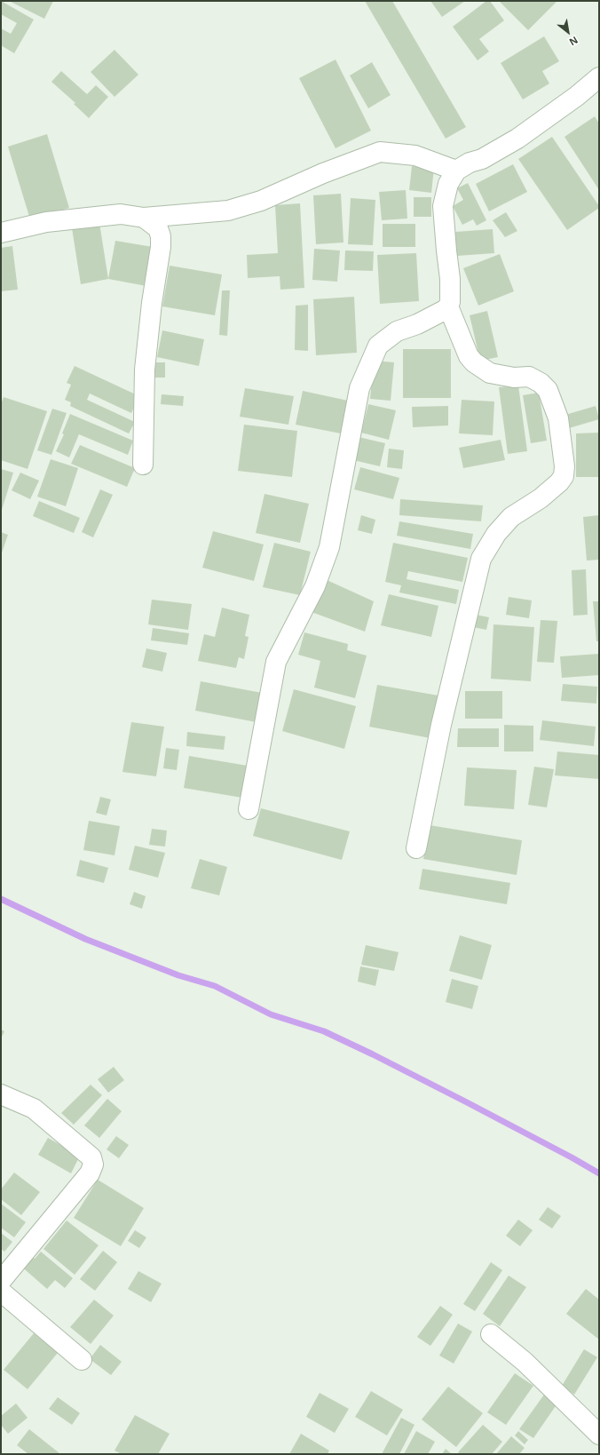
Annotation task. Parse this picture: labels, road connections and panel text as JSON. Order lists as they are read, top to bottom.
{
  "north": "bottom right"
}
